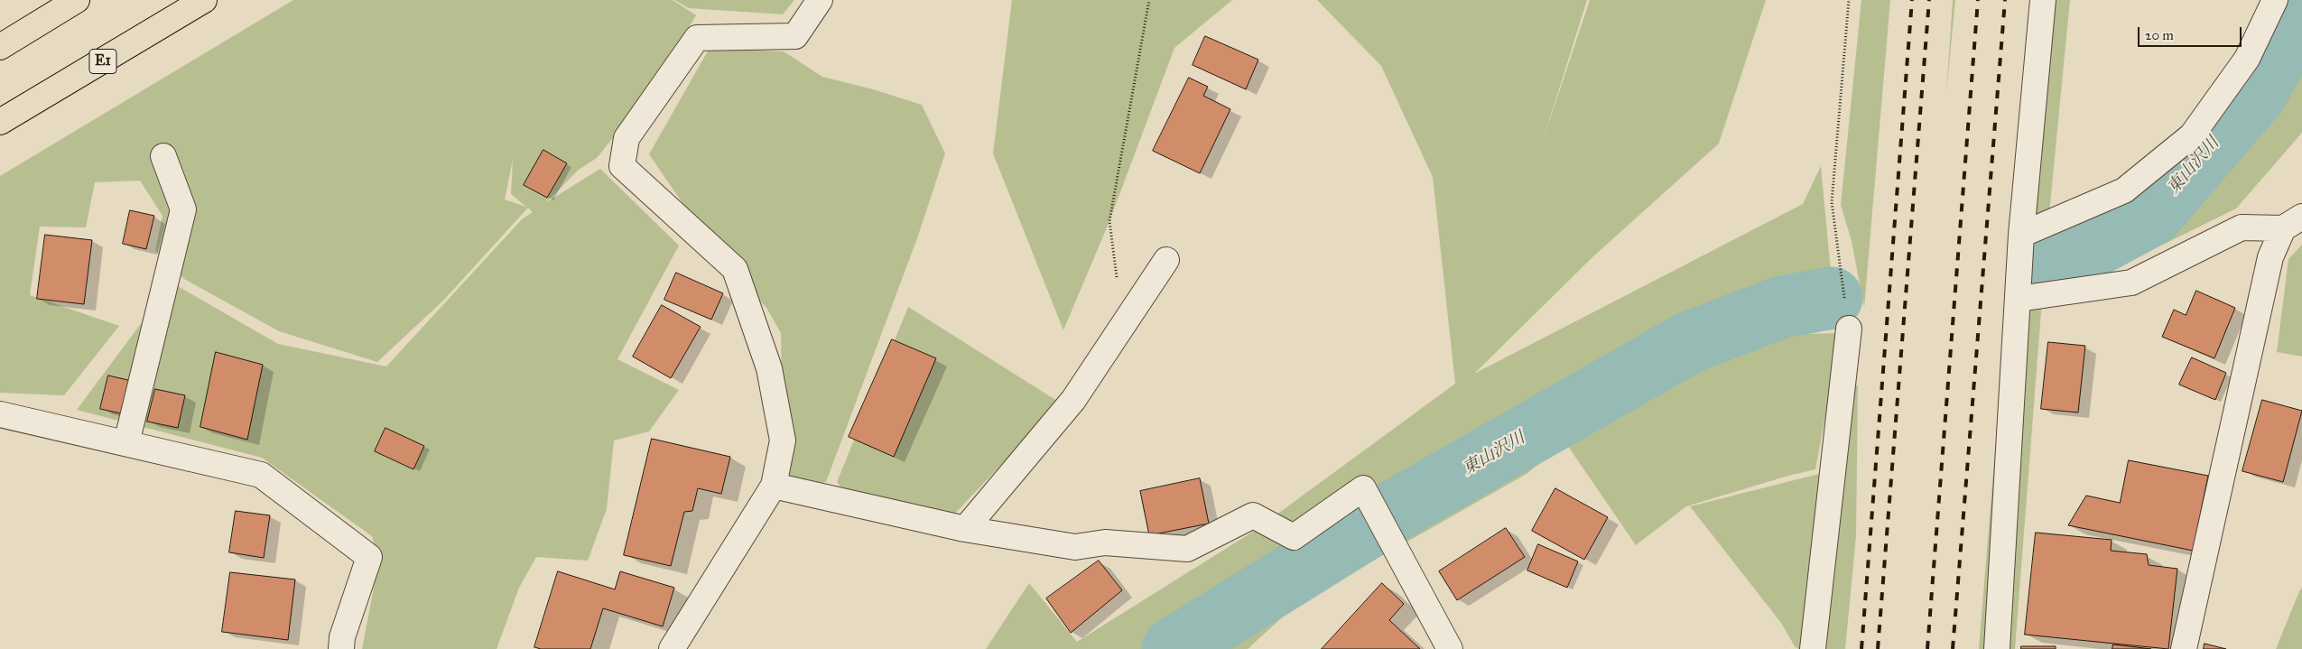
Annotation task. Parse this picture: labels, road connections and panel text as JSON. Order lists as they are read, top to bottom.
{
  "streets": {
    "highway": ["E1"]
  },
  "water": ["東山沢川"],
  "scale_bar": "20 m"
}
